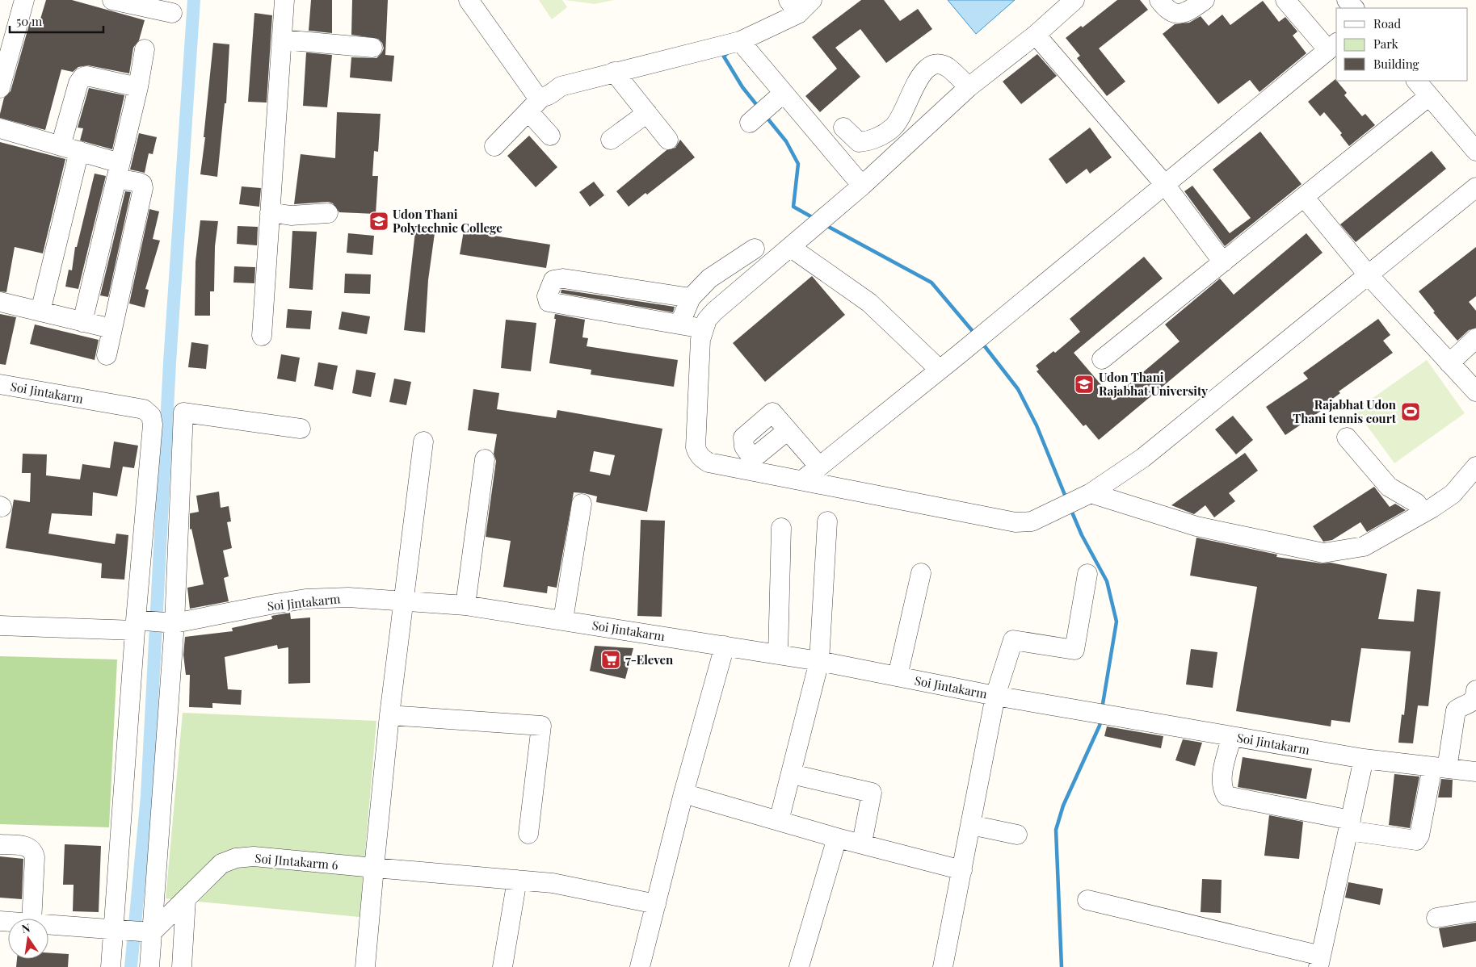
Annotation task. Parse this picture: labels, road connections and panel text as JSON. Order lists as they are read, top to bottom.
{
  "streets": {
    "street": ["Soi Jintakarm", "Soi JIntakarm 6"]
  },
  "places": {
    "school or university": ["Udon Thani Polytechnic College", "Udon Thani Rajabhat University"],
    "sports": ["Rajabhat Udon Thani tennis court"],
    "supermarket": ["7-Eleven"]
  },
  "legend": ["Road", "Park", "Building"],
  "scale_bar": "50 m",
  "north": "top"
}
